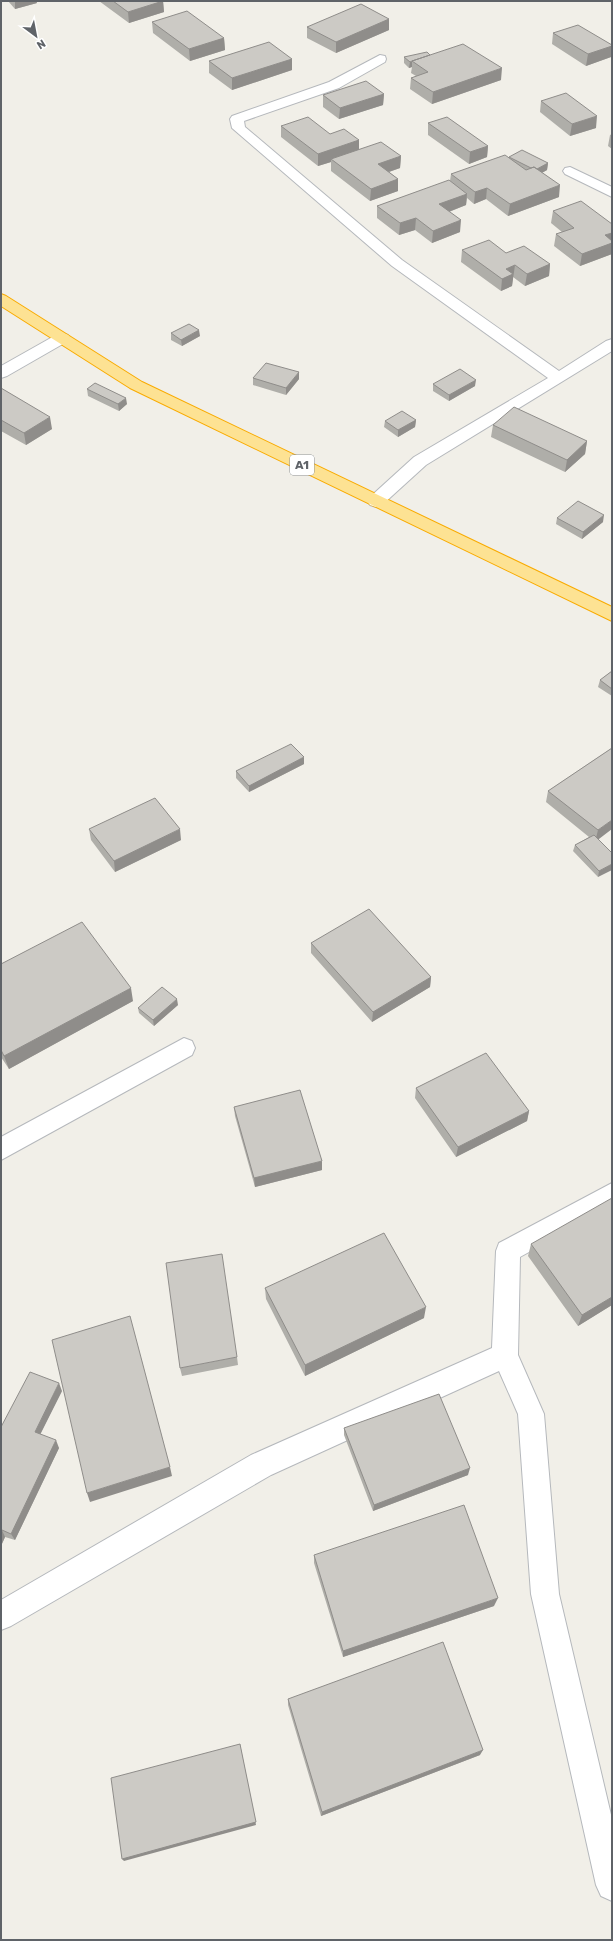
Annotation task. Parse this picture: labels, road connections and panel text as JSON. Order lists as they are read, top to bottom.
{
  "streets": {
    "highway": ["A1"]
  },
  "north": "bottom right"
}
